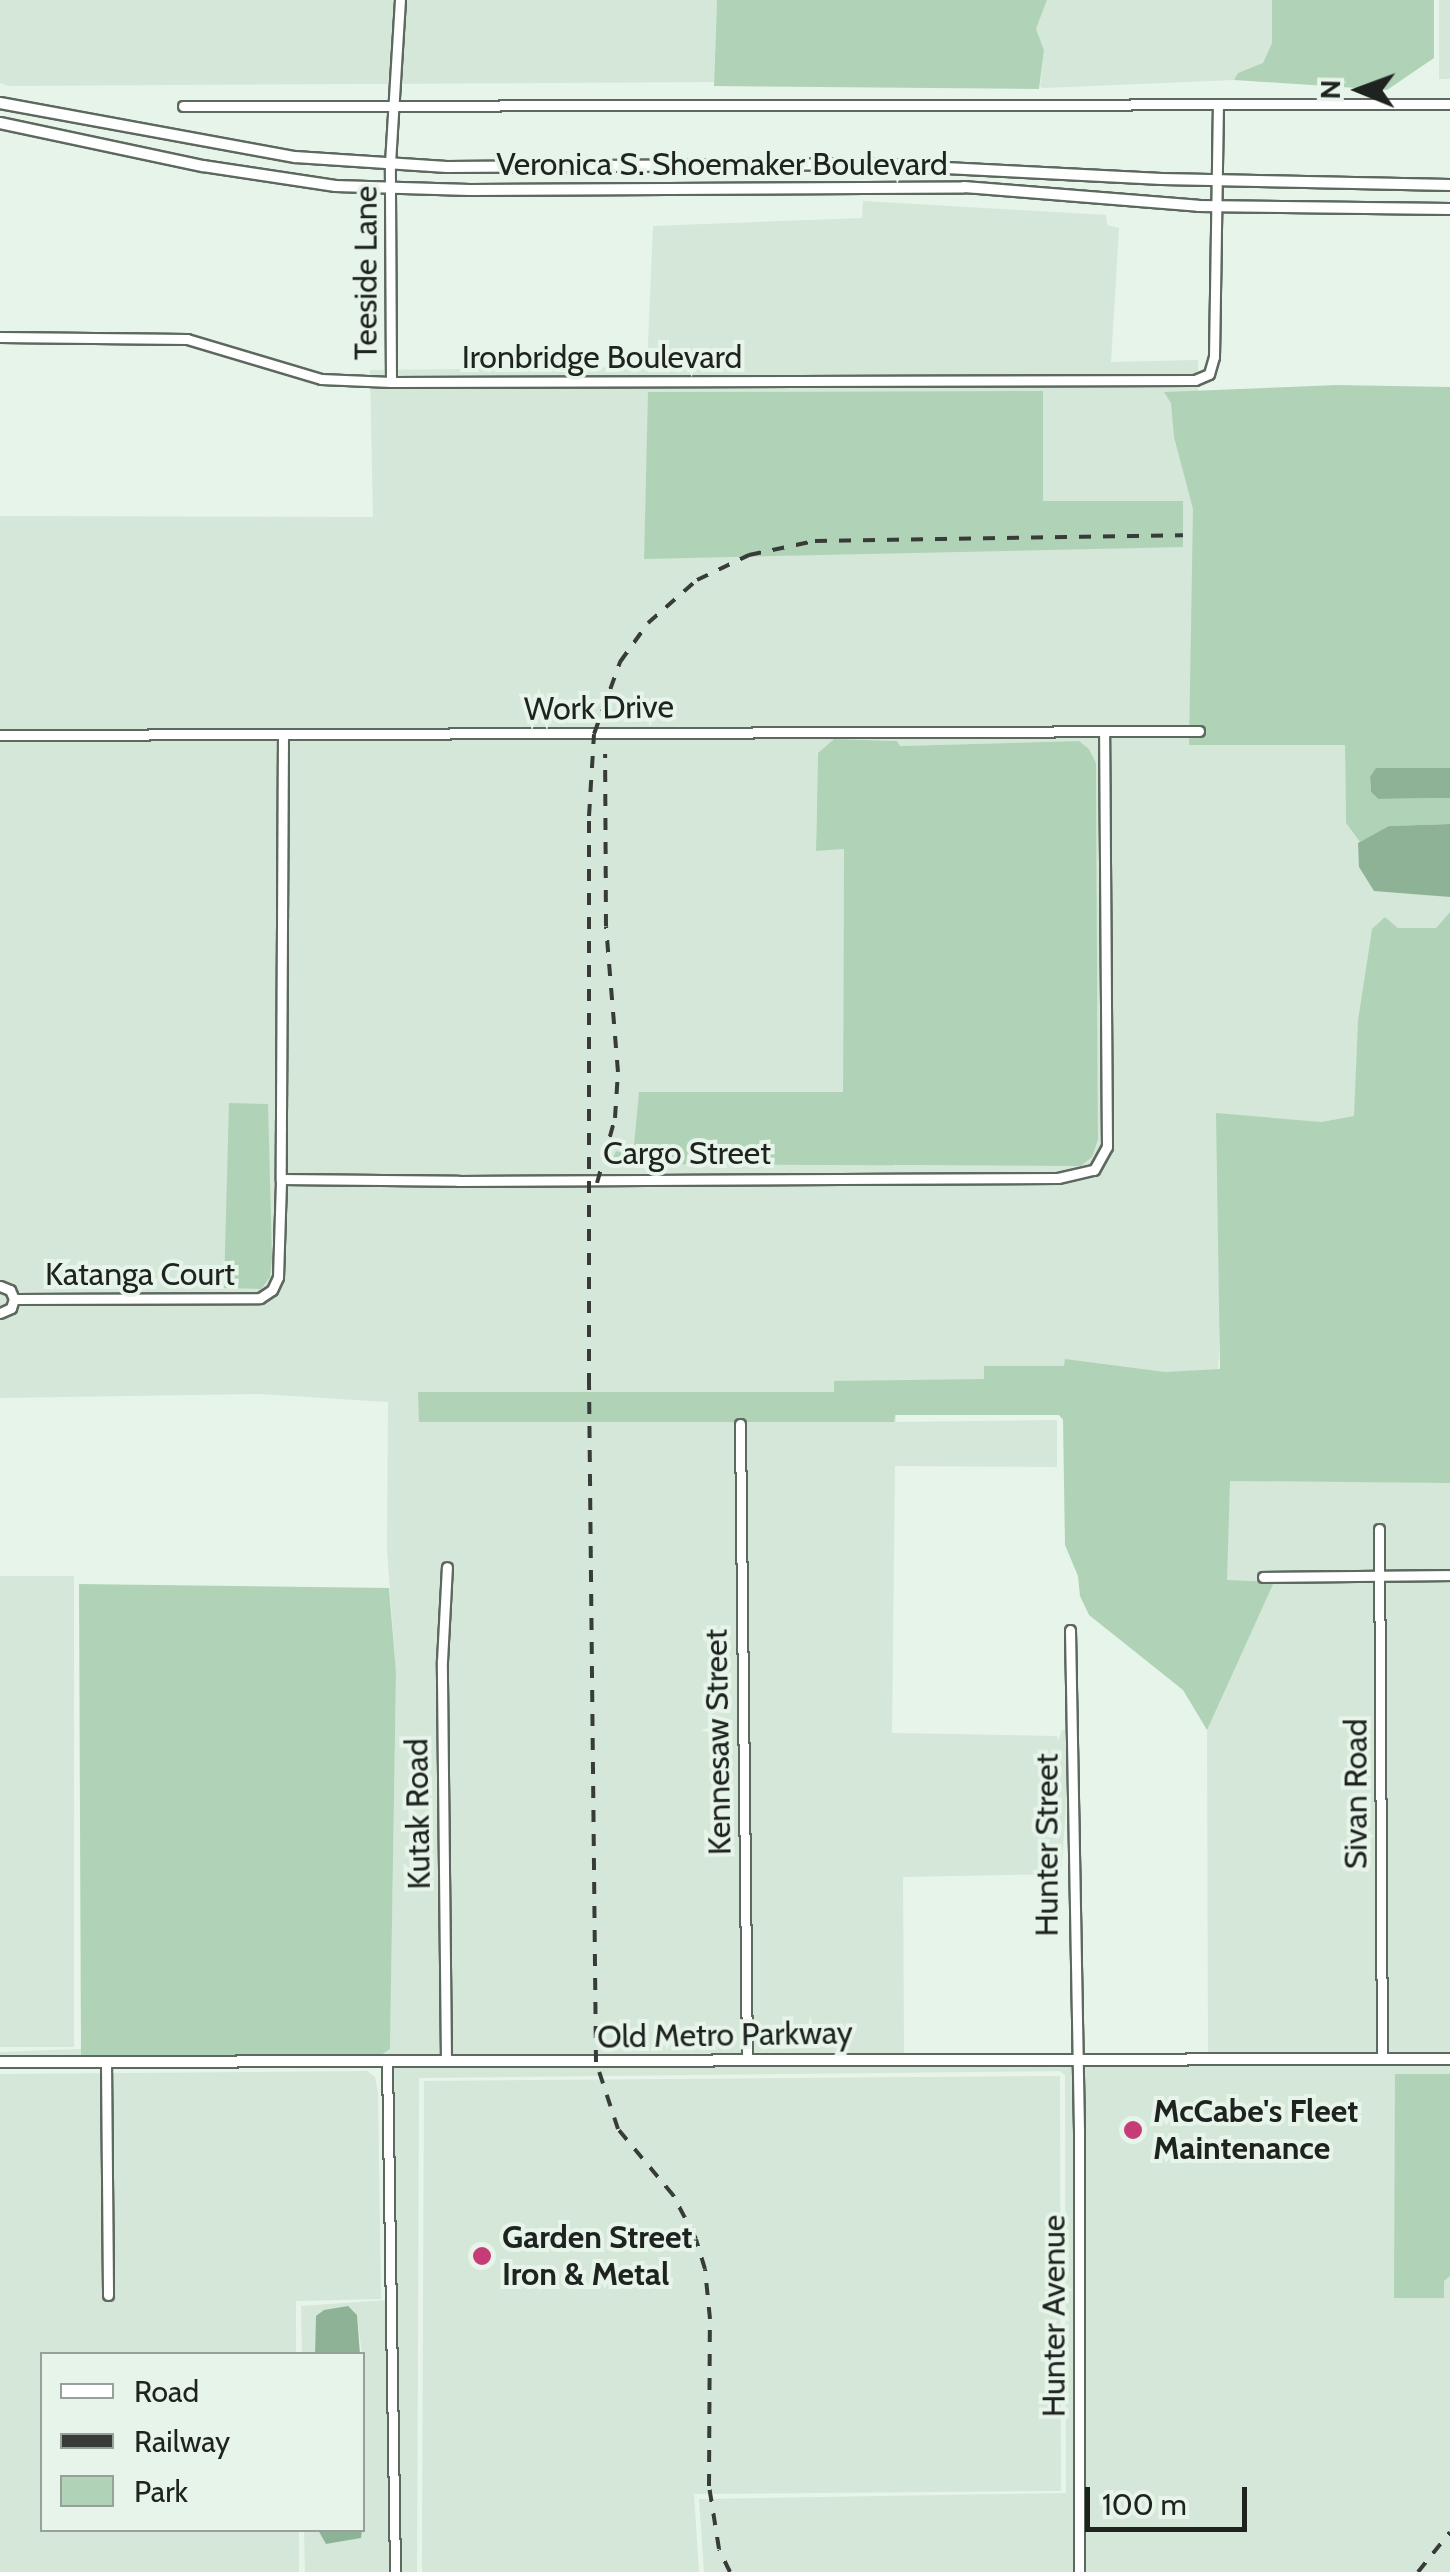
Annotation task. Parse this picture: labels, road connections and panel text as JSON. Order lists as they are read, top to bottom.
{
  "streets": {
    "street": [
      "Veronica S. Shoemaker Boulevard",
      "Teeside Lane",
      "Ironbridge Boulevard",
      "Work Drive",
      "Cargo Street",
      "Katanga Court",
      "Kennesaw Street",
      "Sivan Road",
      "Kutak Road",
      "Hunter Street",
      "Old Metro Parkway",
      "Hunter Avenue"
    ]
  },
  "crossings": [
    ["Veronica S. Shoemaker Boulevard", "Teeside Lane"],
    ["Veronica S. Shoemaker Boulevard", "Ironbridge Boulevard"],
    ["Teeside Lane", "Ironbridge Boulevard"],
    ["Work Drive", "Cargo Street"],
    ["Cargo Street", "Katanga Court"],
    ["Kennesaw Street", "Old Metro Parkway"],
    ["Sivan Road", "Old Metro Parkway"],
    ["Kutak Road", "Old Metro Parkway"],
    ["Hunter Street", "Old Metro Parkway"],
    ["Hunter Street", "Hunter Avenue"],
    ["Old Metro Parkway", "Hunter Avenue"]
  ],
  "places": ["McCabe's Fleet Maintenance", "Garden Street Iron & Metal"],
  "legend": ["Road", "Railway", "Park"],
  "scale_bar": "100 m",
  "north": "left"
}
